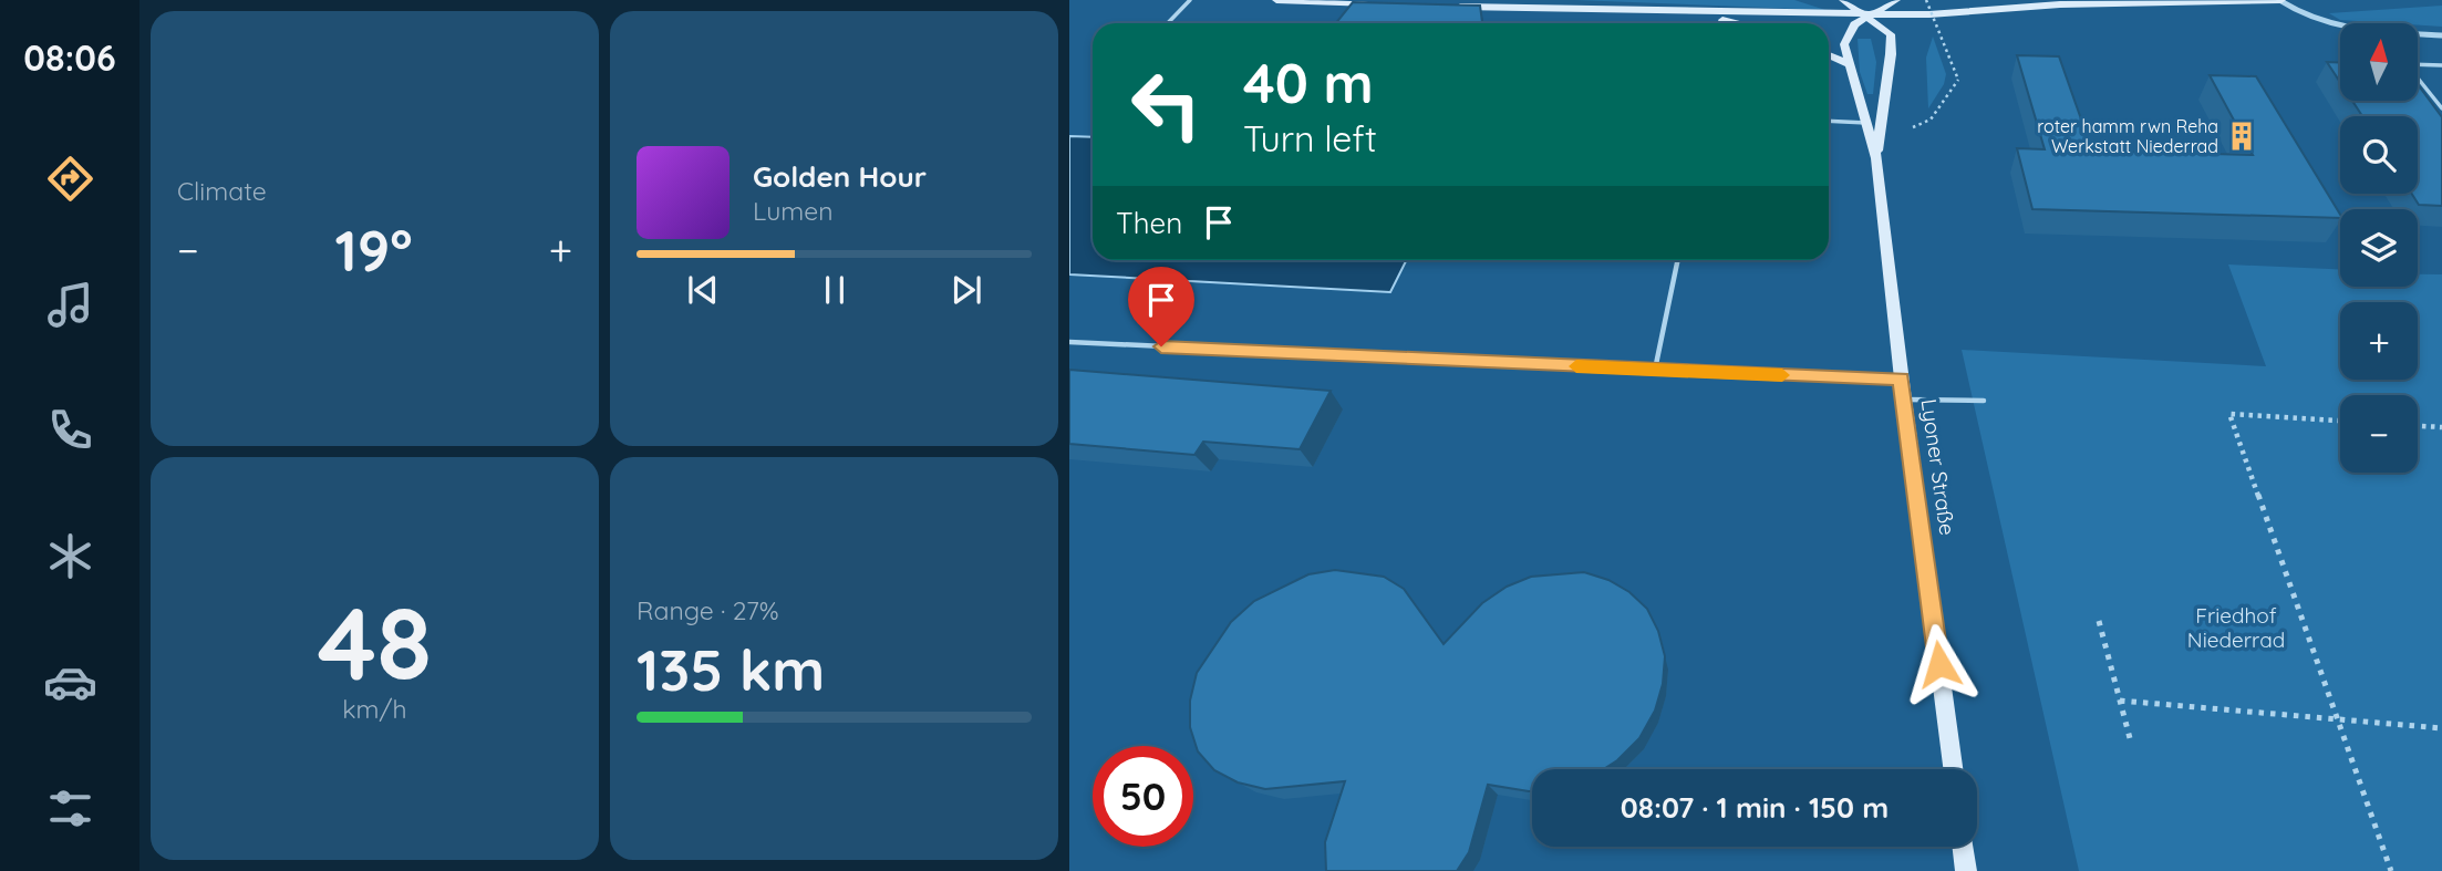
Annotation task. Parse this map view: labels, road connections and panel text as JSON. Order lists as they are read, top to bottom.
{
  "streets": {
    "main road": ["Lyoner Straße"]
  },
  "parks": ["Friedhof Niederrad"],
  "places": {
    "building": ["roter hamm rwn Reha Werkstatt Niederrad"]
  },
  "north": "top",
  "page": {
    "tabs": "08:06",
    "tile": [
      "Climate",
      ["48", "km/h"],
      ["Range · 27%", "135 km"]
    ],
    "map_buttons": ["+", "−"],
    "turn": ["40 m", "Turn left"],
    "song": ["Golden Hour", "Lumen"],
    "then": "Then",
    "heat": ["−", "19°", "+"],
    "limit": "50",
    "trip": "08:07 · 1 min · 150 m"
  }
}
